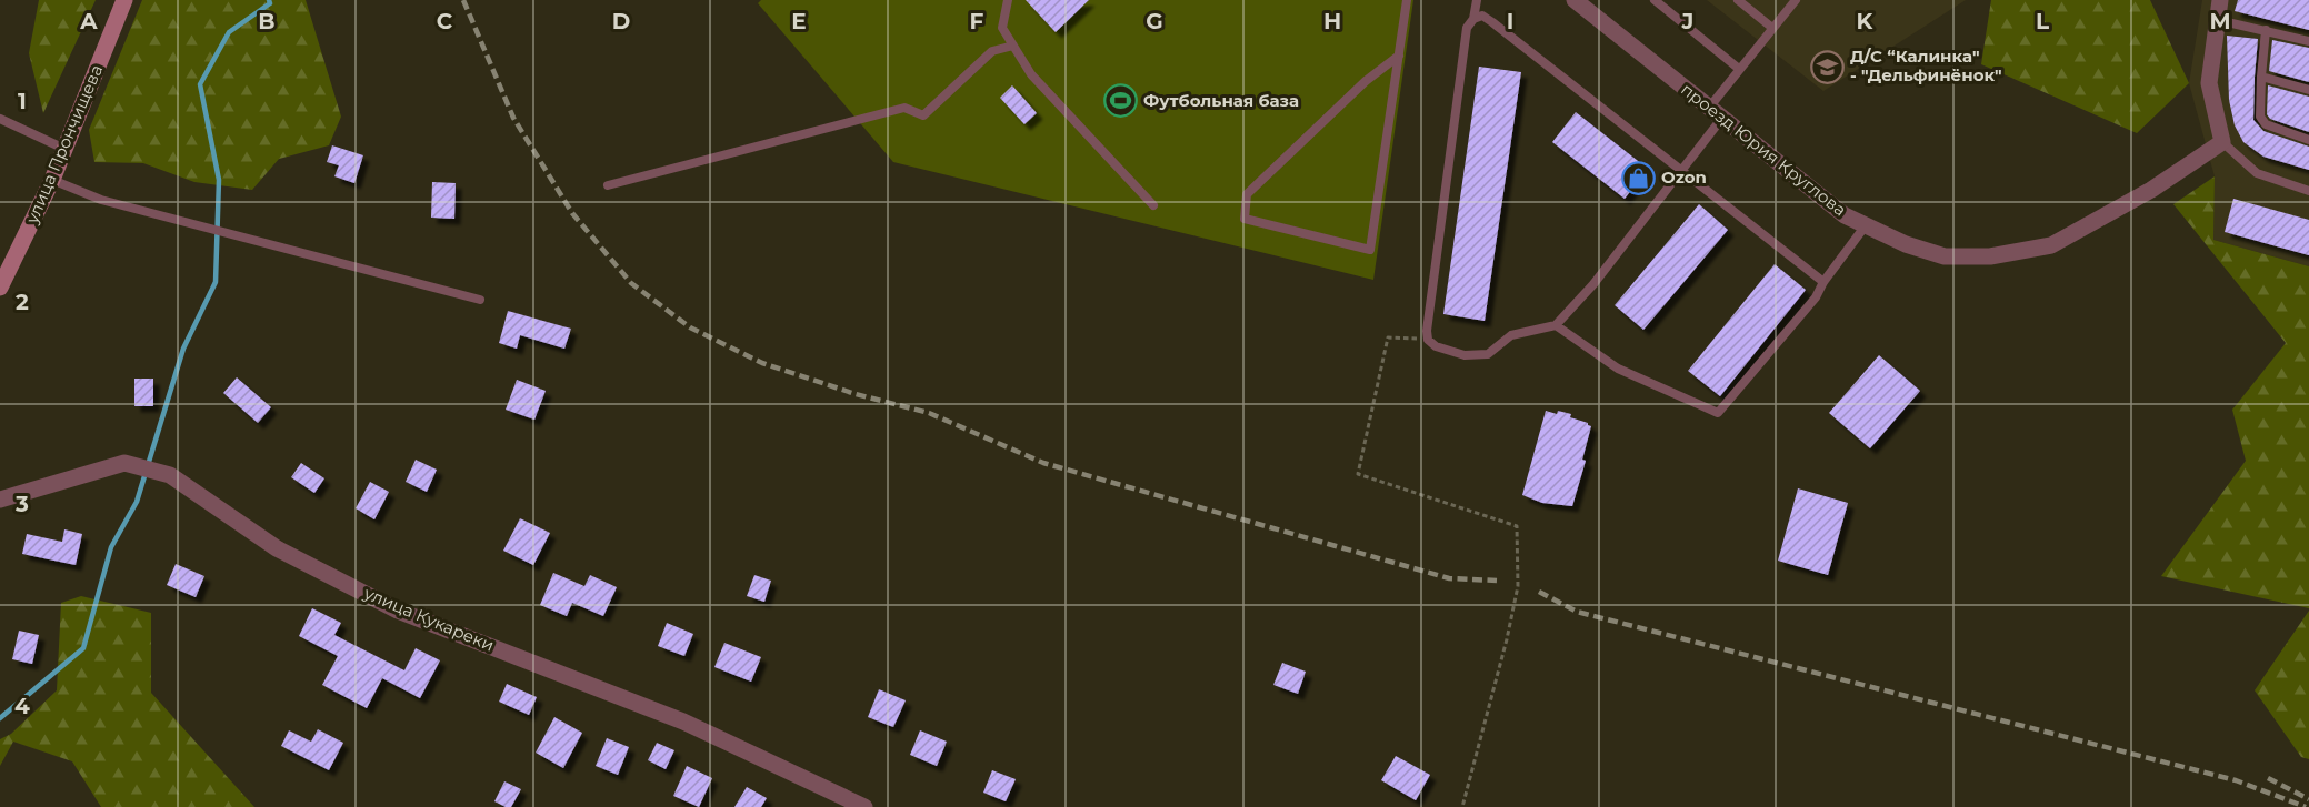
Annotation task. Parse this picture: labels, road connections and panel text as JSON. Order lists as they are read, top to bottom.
{
  "streets": {
    "street": ["улица Прончищева", "проезд Юрия Круглова", "улица Кукареки"]
  },
  "places": {
    "school or university": ["Д/С “Калинка\" - \"Дельфинёнок\""],
    "sports": ["Футбольная база"],
    "shop": ["Ozon"]
  },
  "grid": {
    "columns": [
      "A",
      "B",
      "C",
      "D",
      "E",
      "F",
      "G",
      "H",
      "I",
      "J",
      "K",
      "L",
      "M"
    ],
    "rows": [
      "1",
      "2",
      "3",
      "4"
    ]
  }
}
